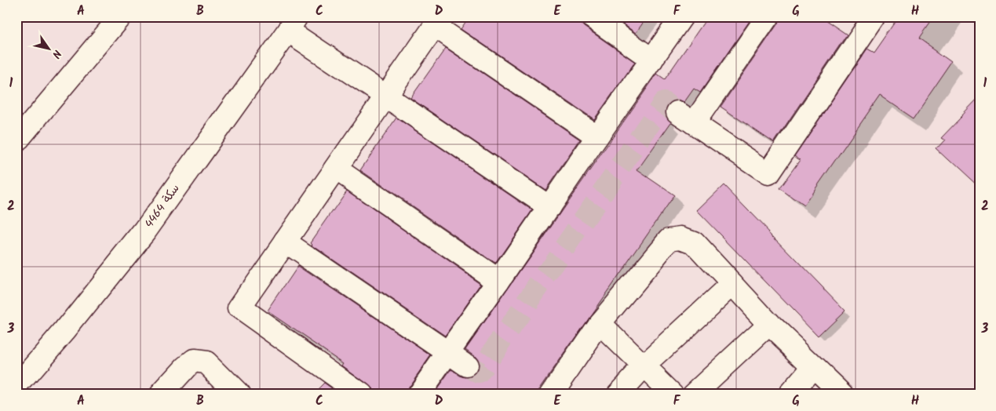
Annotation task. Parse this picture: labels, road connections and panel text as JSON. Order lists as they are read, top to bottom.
{
  "streets": {
    "main road": ["سكة 4464"]
  },
  "north": "bottom right",
  "grid": {
    "columns": [
      "A",
      "B",
      "C",
      "D",
      "E",
      "F",
      "G",
      "H"
    ],
    "rows": ["1", "2", "3"]
  }
}
